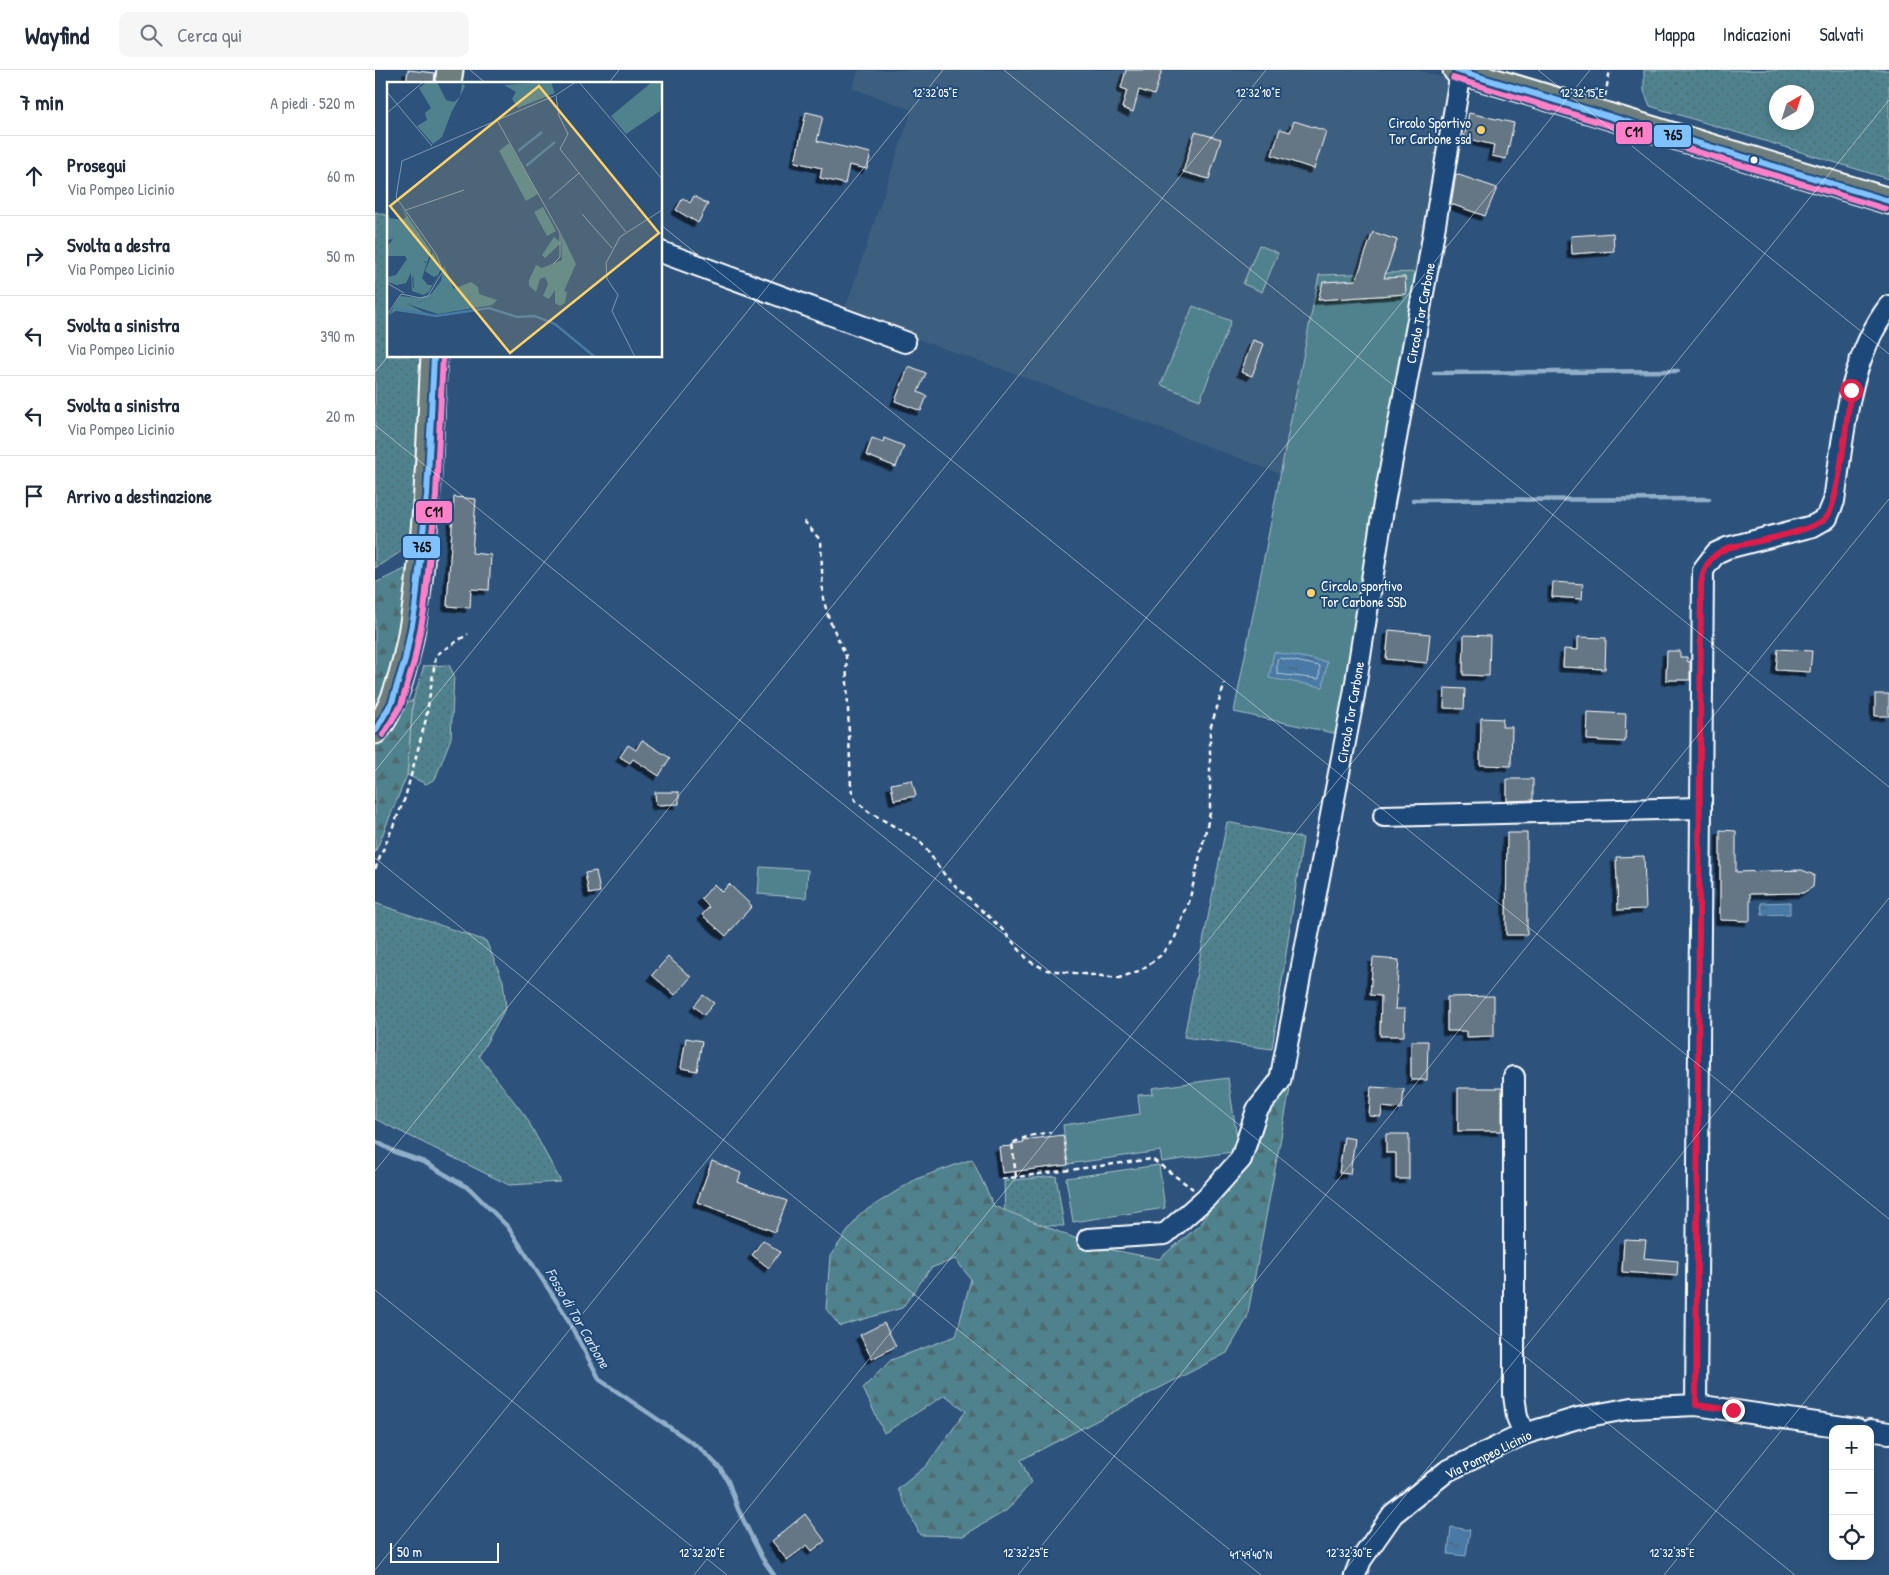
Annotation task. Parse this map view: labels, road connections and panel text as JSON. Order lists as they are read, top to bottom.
{
  "streets": {
    "street": ["Circolo Tor Carbone", "Via Pompeo Licinio"]
  },
  "water": ["Fosso di Tor Carbone"],
  "places": ["Circolo Sportivo Tor Carbone ssd", "Circolo sportivo Tor Carbone SSD"],
  "lines": ["transit line 765", "transit line C11"],
  "scale_bar": "50 m",
  "north": "top right",
  "page": {
    "header": "Wayfind",
    "search": "Cerca qui",
    "nav": ["Mappa", "Indicazioni", "Salvati"],
    "heading": ["7 min", "A piedi · 520 m"],
    "list": [
      ["Prosegui", "Via Pompeo Licinio", "60 m"],
      ["Svolta a destra", "Via Pompeo Licinio", "50 m"],
      ["Svolta a sinistra", "Via Pompeo Licinio", "390 m"],
      ["Svolta a sinistra", "Via Pompeo Licinio", "20 m"],
      "Arrivo a destinazione"
    ],
    "map_buttons": ["+", "−"],
    "scale": "50 m"
  },
  "coordinates": [
    "12°32'05\"E",
    "12°32'15\"E",
    "12°32'10\"E",
    "12°32'20\"E",
    "12°32'25\"E",
    "12°32'30\"E",
    "12°32'35\"E",
    "41°49'40\"N"
  ]
}
